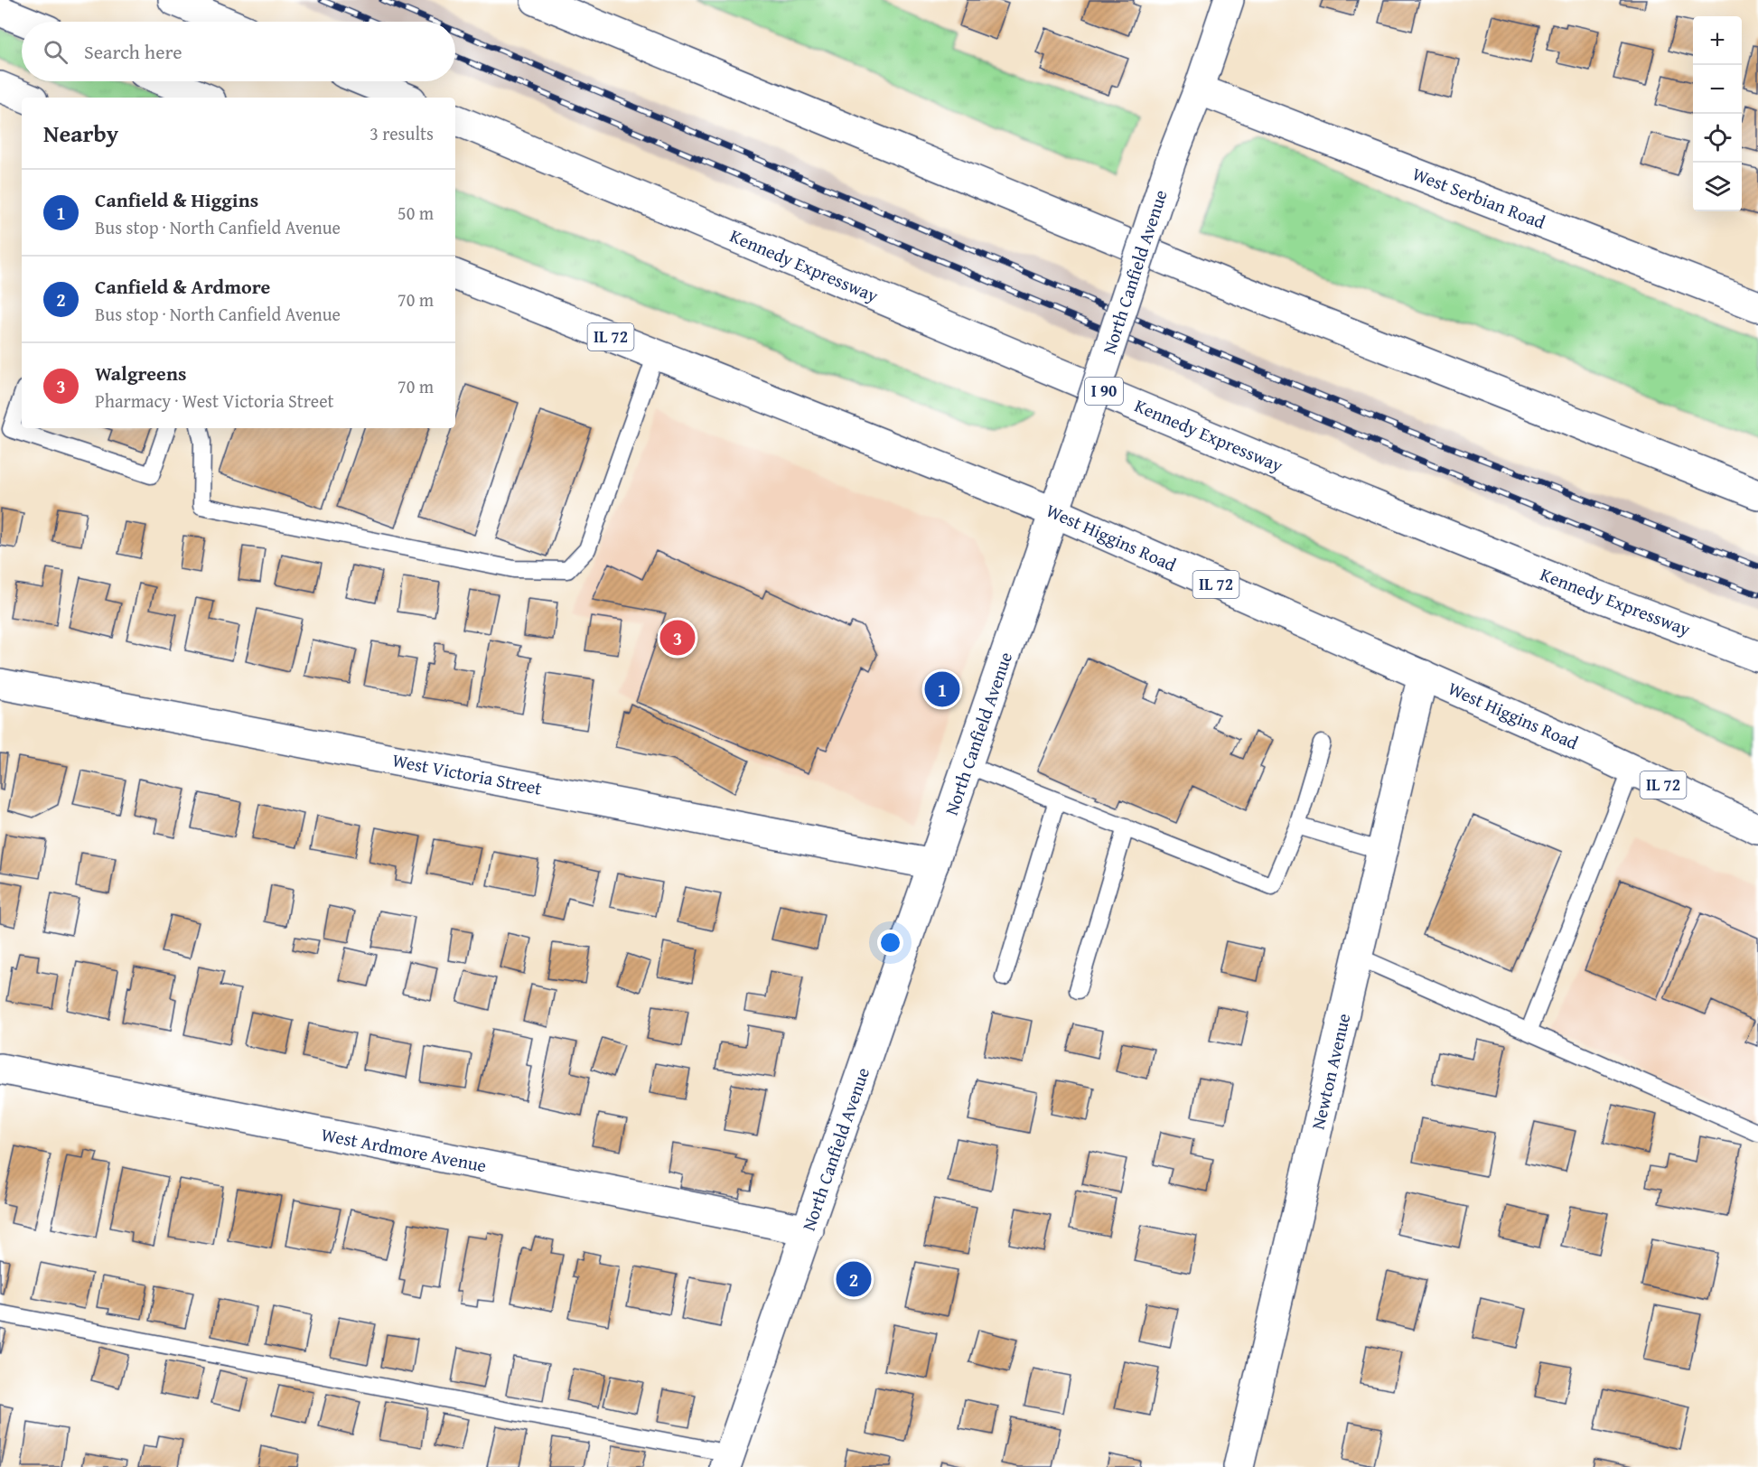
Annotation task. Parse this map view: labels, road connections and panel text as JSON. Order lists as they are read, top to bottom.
{
  "streets": {
    "main road": [
      "West Serbian Road",
      "Kennedy Expressway",
      "North Canfield Avenue",
      "IL 72",
      "I 90",
      "West Higgins Road",
      "West Victoria Street",
      "Newton Avenue",
      "West Ardmore Avenue"
    ]
  },
  "crossings": [
    ["West Serbian Road", "North Canfield Avenue"],
    ["North Canfield Avenue", "West Higgins Road"],
    ["North Canfield Avenue", "West Victoria Street"],
    ["North Canfield Avenue", "West Ardmore Avenue"],
    ["West Higgins Road", "Newton Avenue"]
  ],
  "page": {
    "map_buttons": ["+", "−"],
    "search": "Search here",
    "heading": ["Nearby", "3 results"],
    "list": [
      {
        "mark": "1",
        "name": "Canfield & Higgins",
        "note": "Bus stop · North Canfield Avenue",
        "value": "50 m"
      },
      {
        "mark": "2",
        "name": "Canfield & Ardmore",
        "note": "Bus stop · North Canfield Avenue",
        "value": "70 m"
      },
      {
        "mark": "3",
        "name": "Walgreens",
        "note": "Pharmacy · West Victoria Street",
        "value": "70 m"
      }
    ],
    "pins": ["3", "1", "2"]
  }
}
